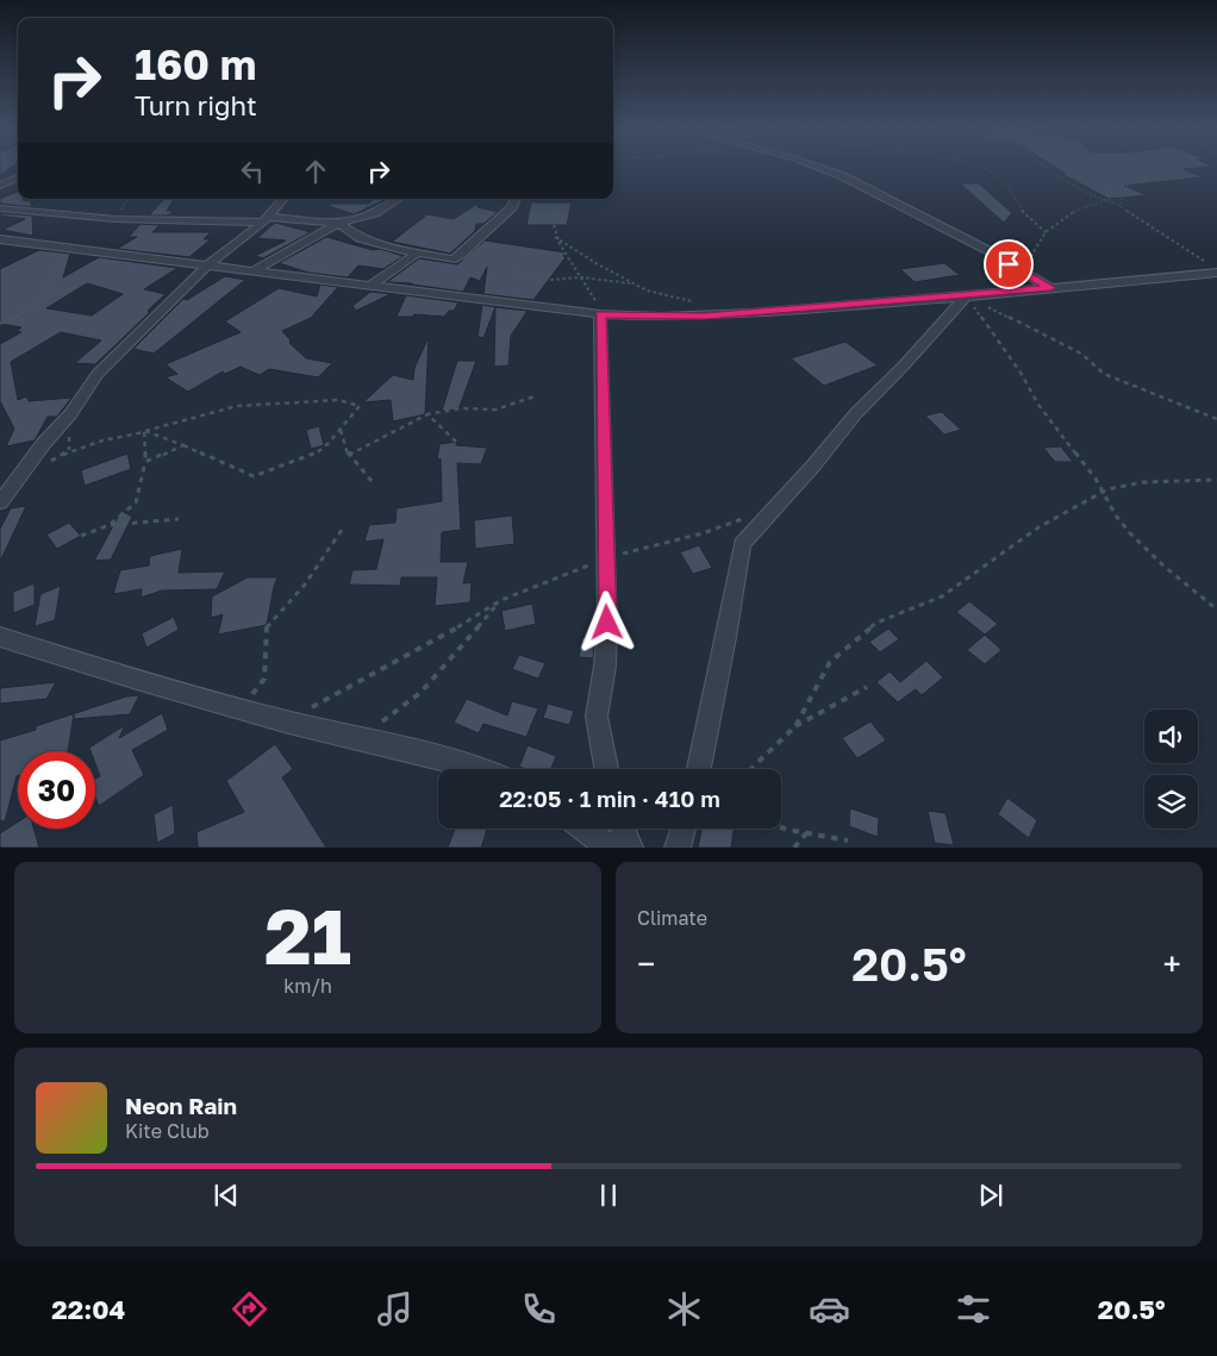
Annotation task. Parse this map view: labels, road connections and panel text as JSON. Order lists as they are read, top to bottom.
{
  "page": {
    "turn": ["160 m", "Turn right"],
    "limit": "30",
    "trip": "22:05 · 1 min · 410 m",
    "tile": [
      ["21", "km/h"],
      "Climate"
    ],
    "heat": ["−", "20.5°", "+"],
    "song": ["Neon Rain", "Kite Club"],
    "tabs": ["22:04", "20.5°"]
  }
}
